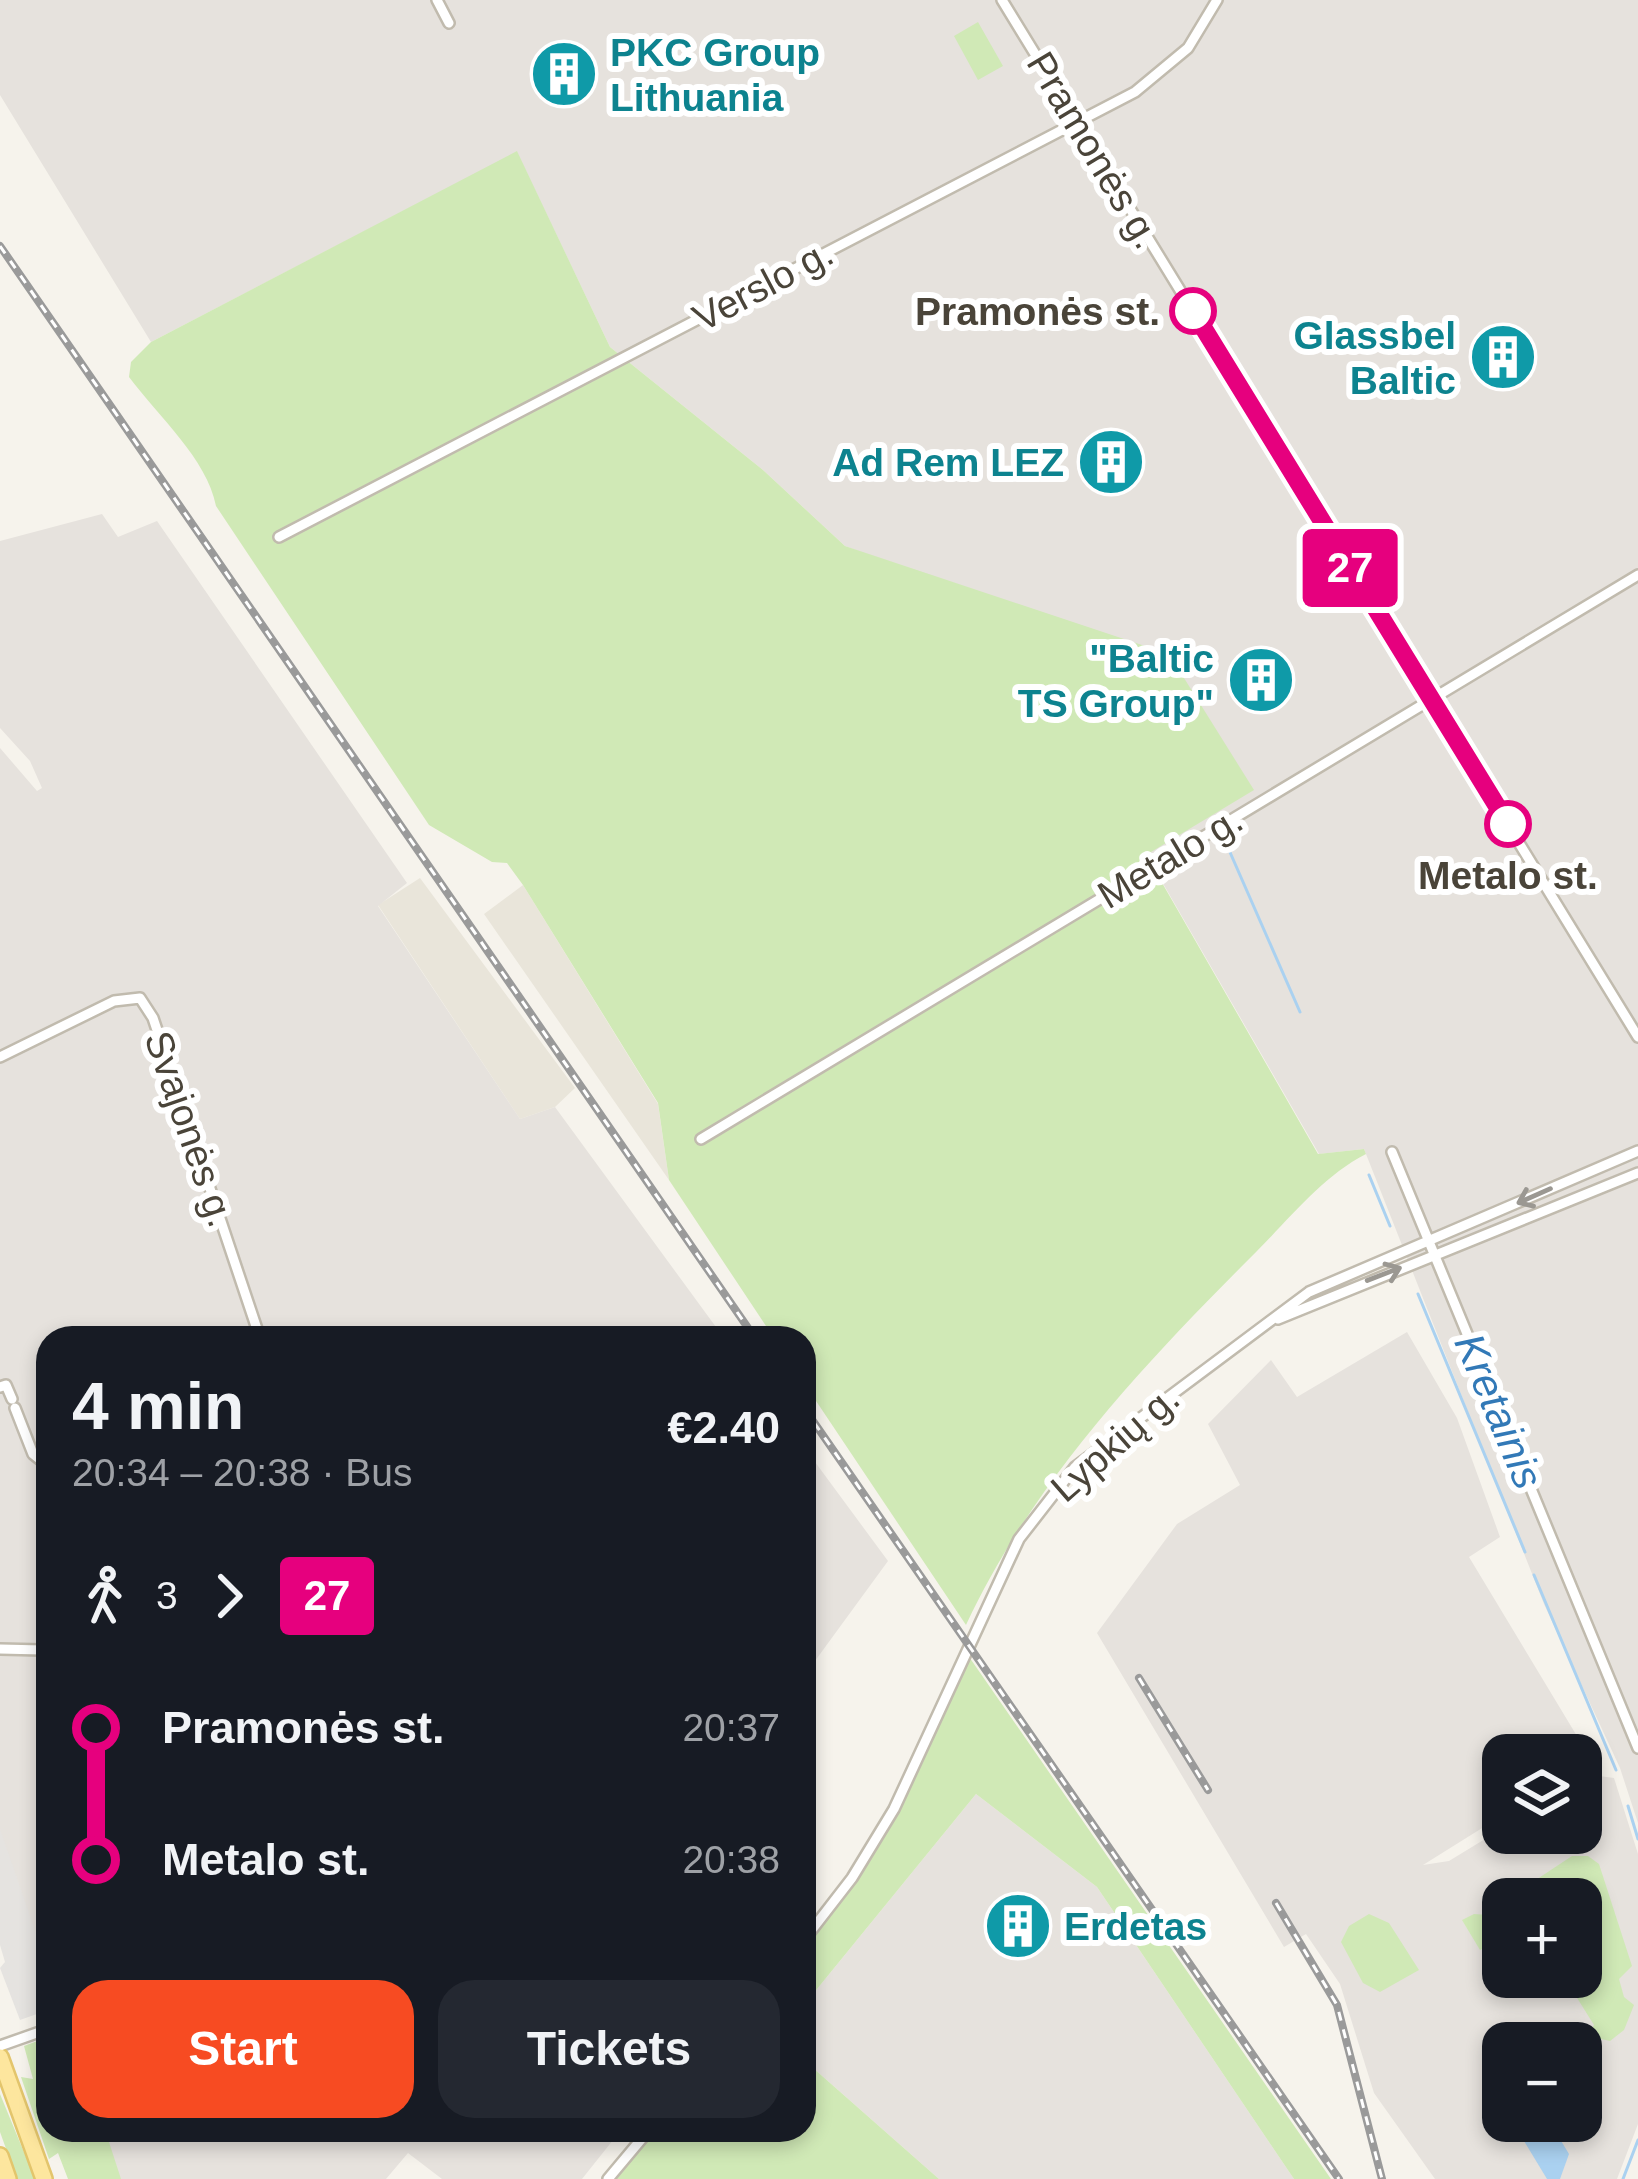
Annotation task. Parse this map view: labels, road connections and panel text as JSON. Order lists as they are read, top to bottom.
{
  "streets": {
    "street": [
      "Pramonės g.",
      "Verslo g.",
      "Metalo g.",
      "Svajonės g.",
      "Lypkių g."
    ]
  },
  "crossings": [
    ["Pramonės g.", "Verslo g."],
    ["Pramonės g.", "Metalo g."]
  ],
  "water": ["Kretainis"],
  "places": {
    "building": [
      "PKC Group Lithuania",
      "Glassbel Baltic",
      "Ad Rem LEZ",
      "\"Baltic TS Group\"",
      "Erdetas"
    ],
    "other": ["Pramonės st.", "Metalo st."]
  },
  "lines": ["bus line 27"],
  "page": {
    "on_map": "27",
    "heading": ["4 min", "20:34 – 20:38 · Bus", "€2.40"],
    "legs": ["3", "27"],
    "list": [
      {
        "name": "Pramonės st.",
        "value": "20:37"
      },
      {
        "name": "Metalo st.",
        "value": "20:38"
      }
    ],
    "map_buttons": ["+", "−"],
    "buttons": ["Start", "Tickets"]
  }
}
